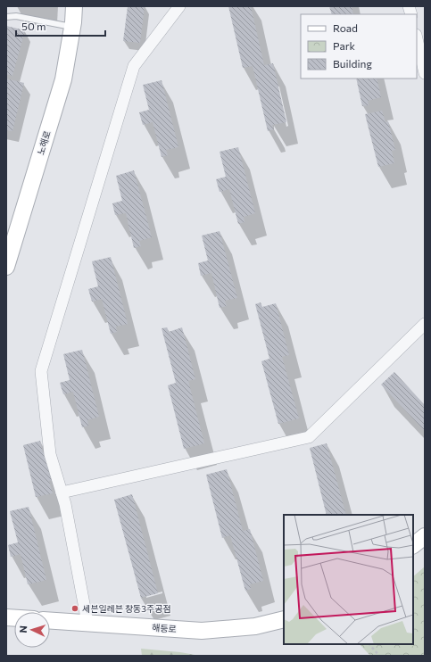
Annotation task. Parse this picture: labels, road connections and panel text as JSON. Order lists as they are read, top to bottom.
{
  "streets": {
    "main road": ["노해로", "해등로"]
  },
  "places": ["세븐일레븐 창동3주공점"],
  "legend": ["Road", "Park", "Building"],
  "scale_bar": "50 m",
  "north": "left"
}
